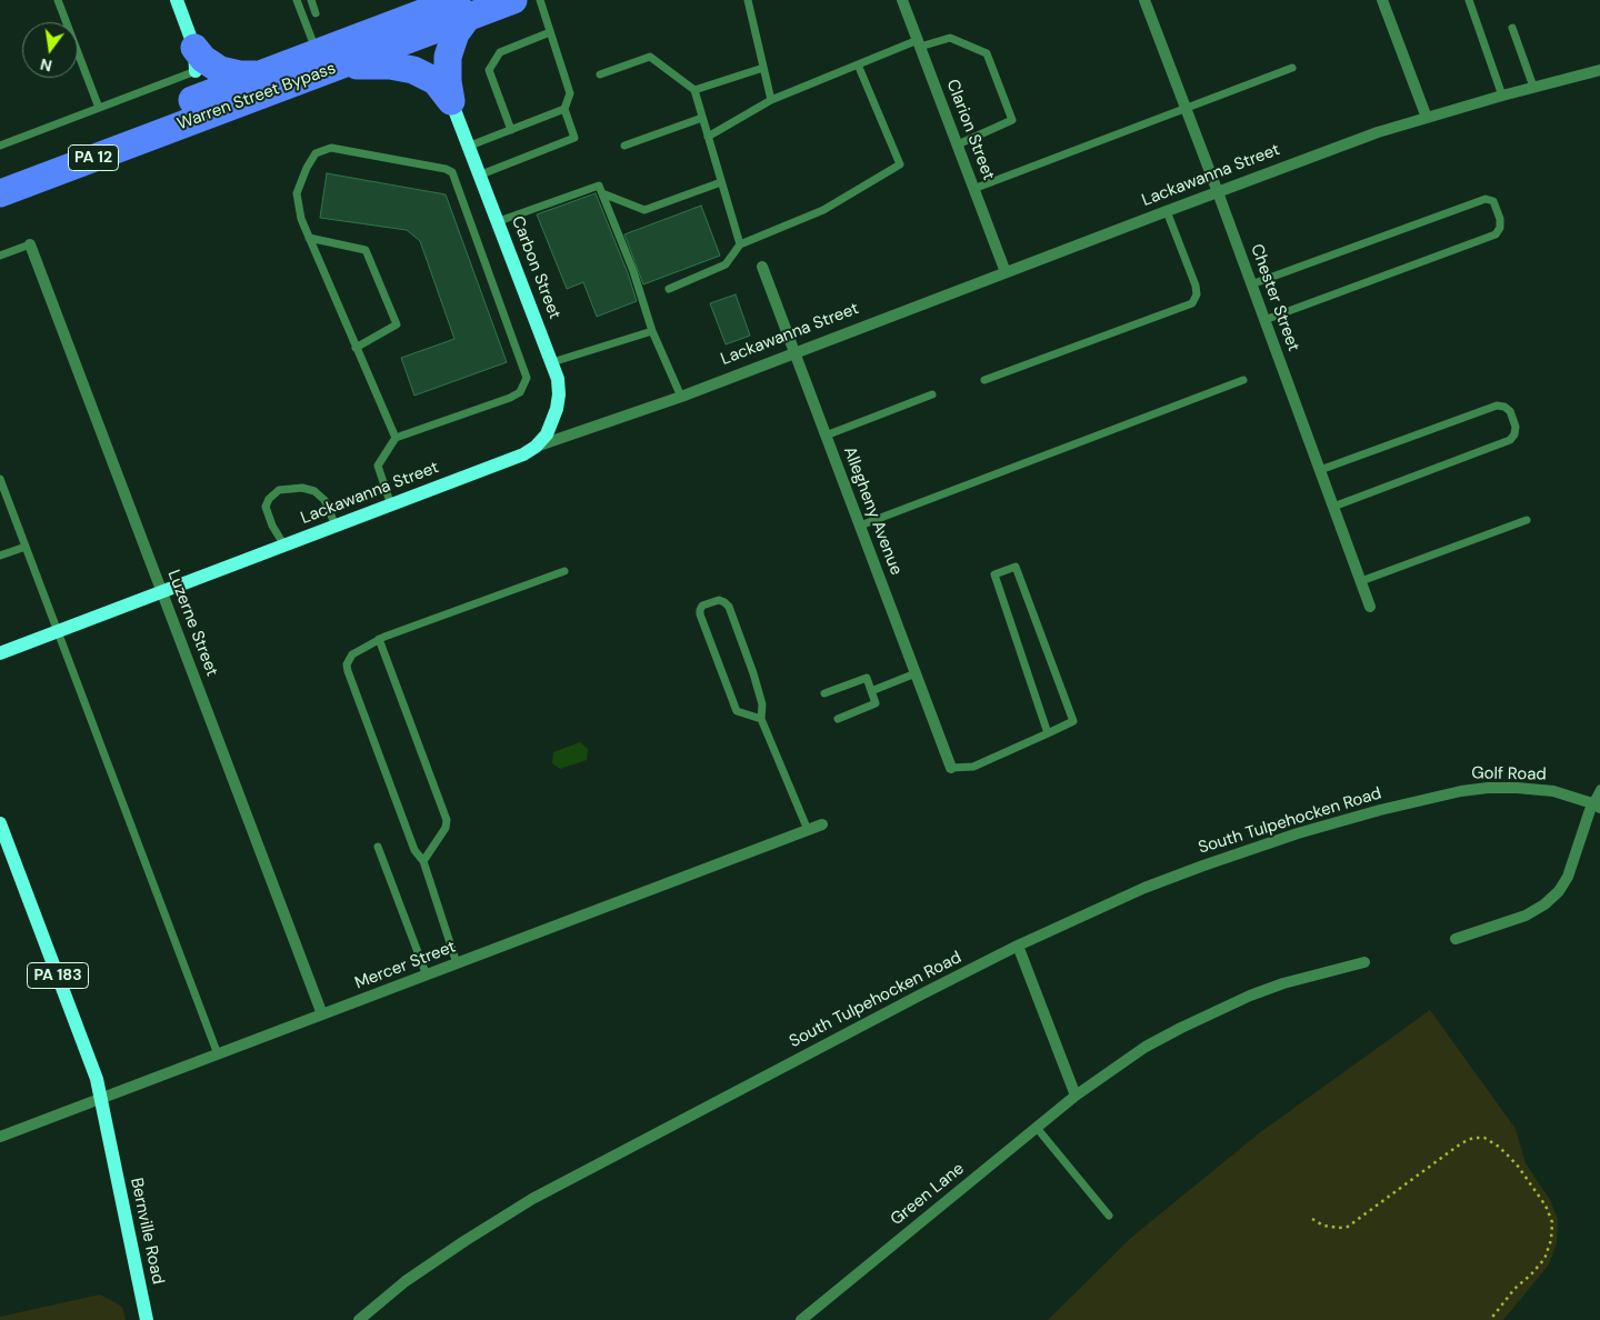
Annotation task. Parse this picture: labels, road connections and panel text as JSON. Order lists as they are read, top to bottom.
{
  "streets": {
    "highway": ["Warren Street Bypass", "PA 12"],
    "main road": [
      "Lackawanna Street",
      "Carbon Street",
      "PA 183",
      "Bernville Road"
    ],
    "street": [
      "Clarion Street",
      "Chester Street",
      "Allegheny Avenue",
      "Luzerne Street",
      "Golf Road",
      "South Tulpehocken Road",
      "Mercer Street",
      "Green Lane"
    ]
  },
  "crossings": [
    ["Clarion Street", "Lackawanna Street"],
    ["Lackawanna Street", "Carbon Street"],
    ["Lackawanna Street", "Chester Street"],
    ["Lackawanna Street", "Allegheny Avenue"],
    ["Lackawanna Street", "Luzerne Street"],
    ["Luzerne Street", "Mercer Street"],
    ["Golf Road", "South Tulpehocken Road"],
    ["Mercer Street", "PA 183"],
    ["Mercer Street", "Bernville Road"],
    ["PA 183", "Bernville Road"]
  ],
  "north": "bottom"
}
